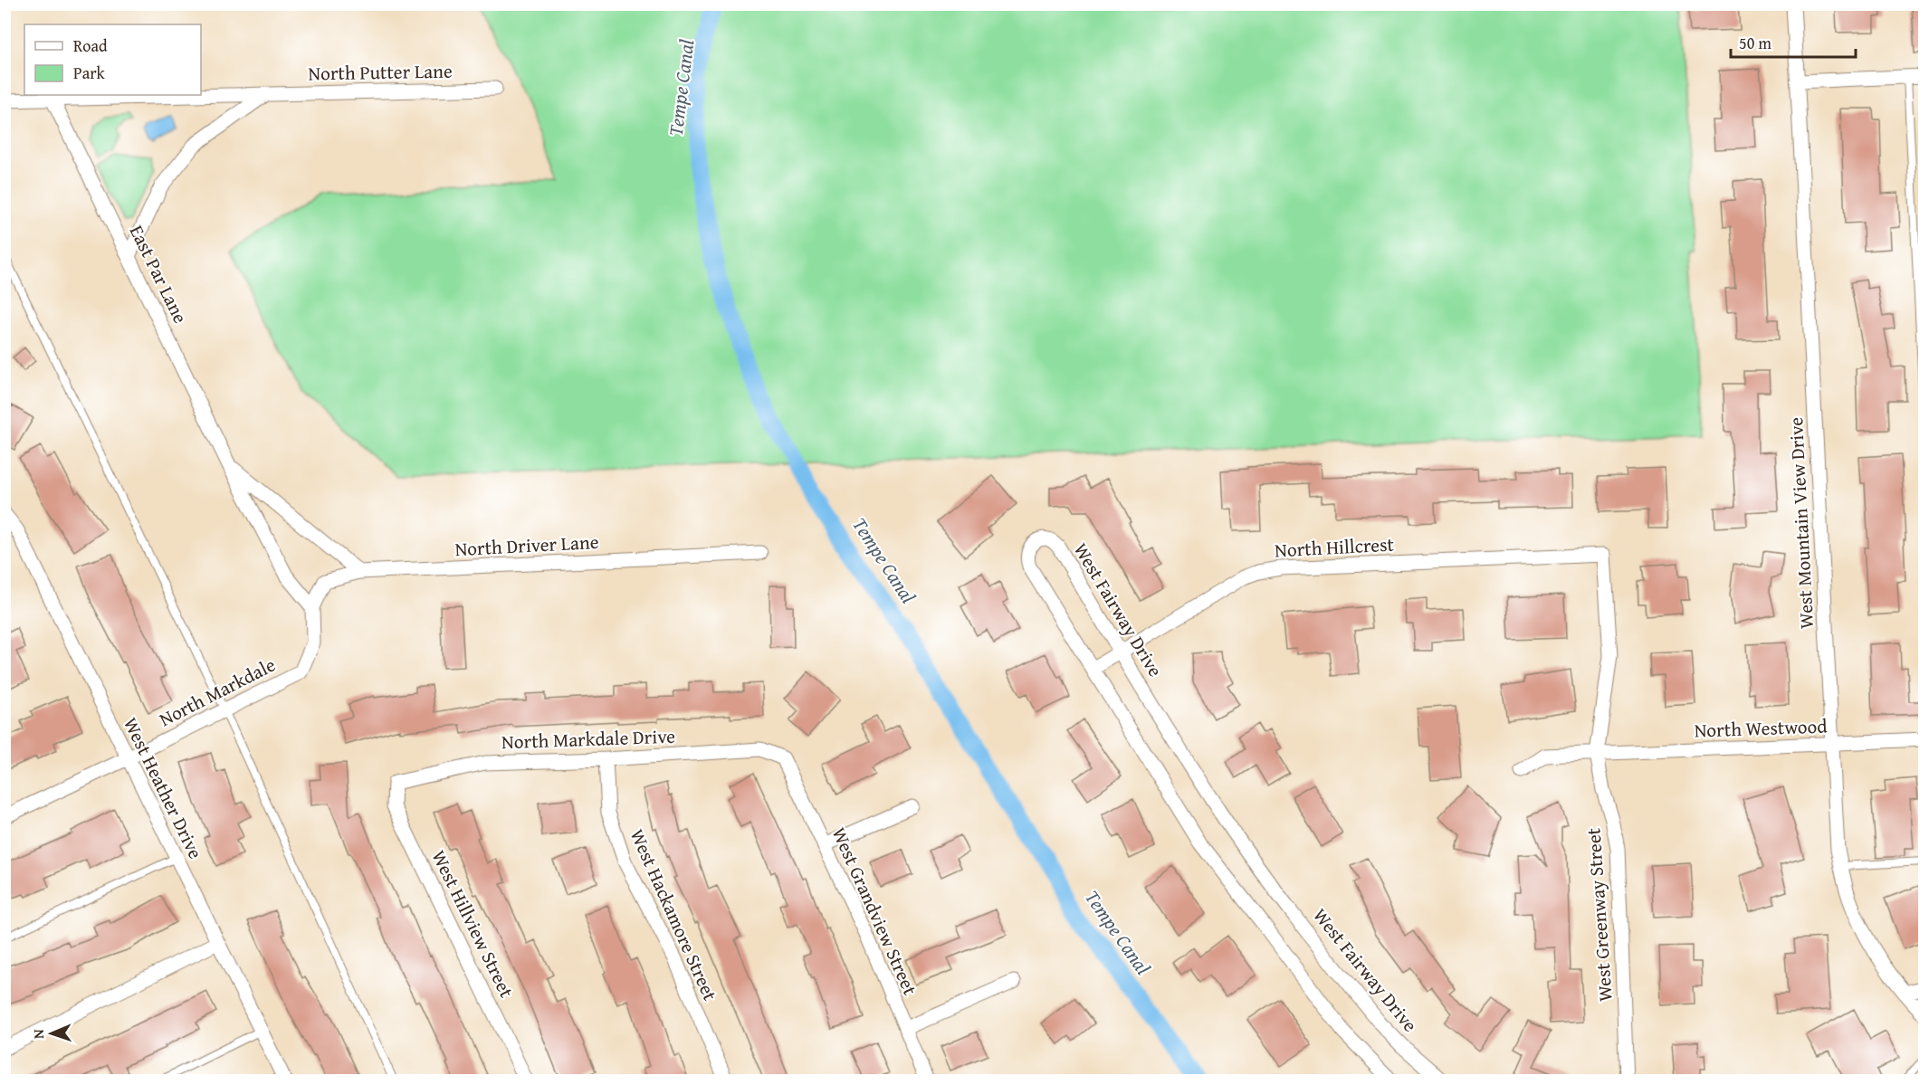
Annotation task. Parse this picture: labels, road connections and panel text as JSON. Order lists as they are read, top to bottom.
{
  "streets": {
    "street": [
      "North Putter Lane",
      "East Par Lane",
      "West Mountain View Drive",
      "North Driver Lane",
      "North Hillcrest",
      "West Fairway Drive",
      "North Markdale",
      "North Westwood",
      "North Markdale Drive",
      "West Heather Drive",
      "West Grandview Street",
      "West Hackamore Street",
      "West Greenway Street",
      "West Hillview Street"
    ]
  },
  "crossings": [
    ["North Putter Lane", "East Par Lane"],
    ["East Par Lane", "North Driver Lane"],
    ["East Par Lane", "North Markdale"],
    ["West Mountain View Drive", "North Westwood"],
    ["North Driver Lane", "North Markdale"],
    ["North Hillcrest", "West Fairway Drive"],
    ["North Hillcrest", "West Greenway Street"],
    ["North Markdale", "West Heather Drive"],
    ["North Westwood", "West Greenway Street"],
    ["North Markdale Drive", "West Grandview Street"],
    ["North Markdale Drive", "West Hackamore Street"],
    ["North Markdale Drive", "West Hillview Street"]
  ],
  "water": ["Tempe Canal"],
  "legend": ["Road", "Park"],
  "scale_bar": "50 m",
  "north": "left"
}
